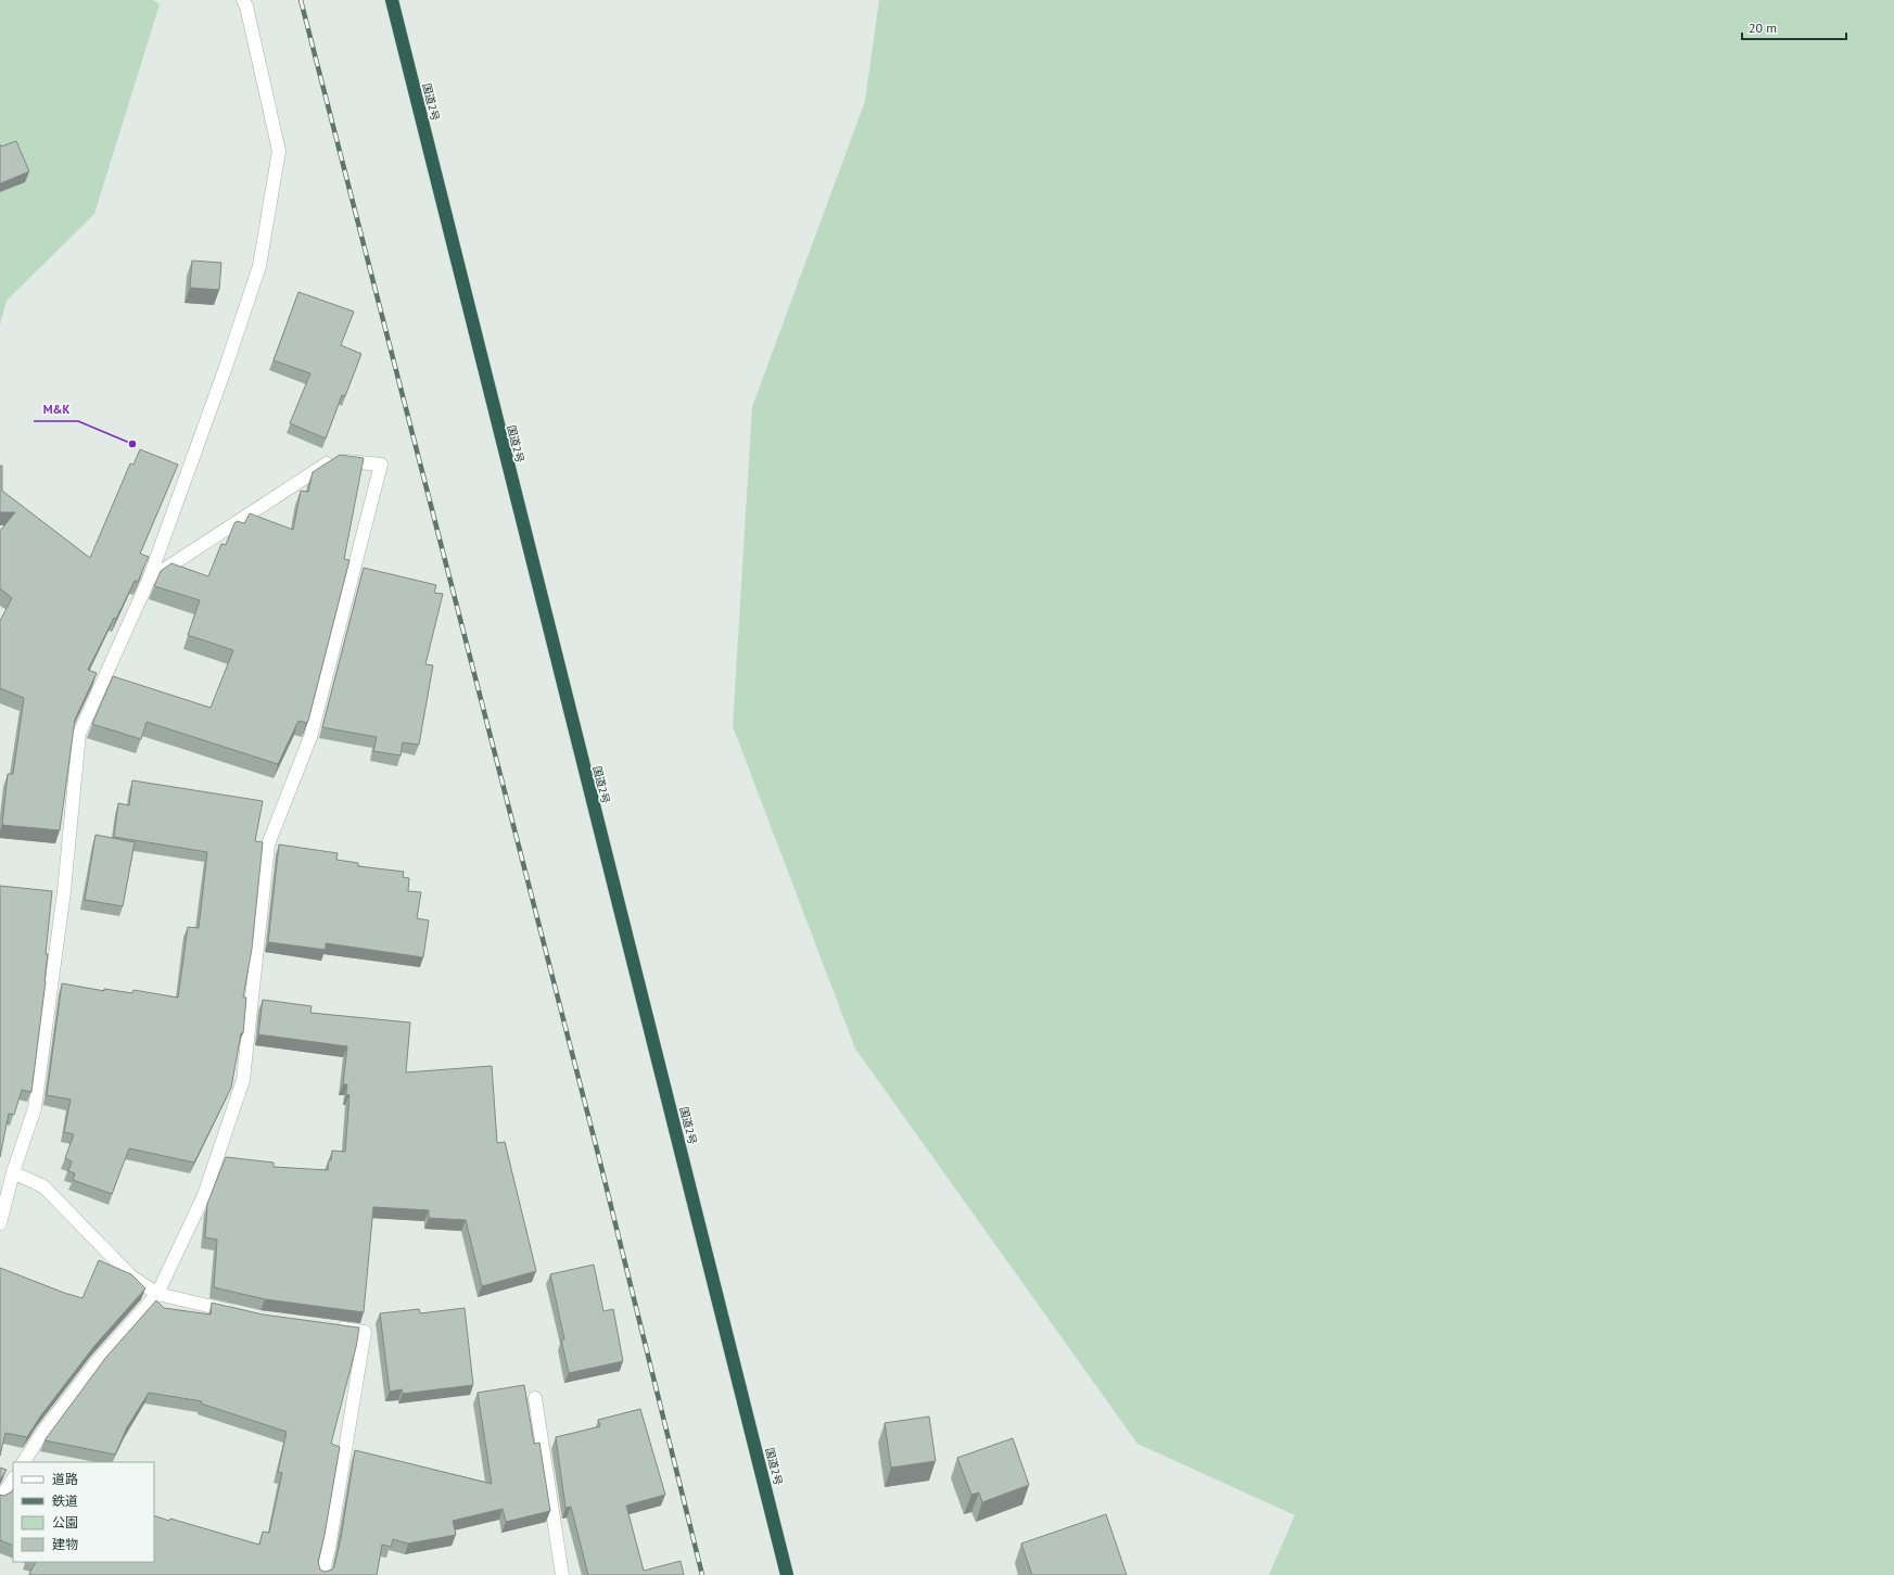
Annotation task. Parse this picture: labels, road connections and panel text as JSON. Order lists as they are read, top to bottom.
{
  "streets": {
    "highway": ["国道2号"]
  },
  "places": ["M&K"],
  "legend": [
    "道路",
    "鉄道",
    "公園",
    "建物"
  ],
  "scale_bar": "20 m"
}
